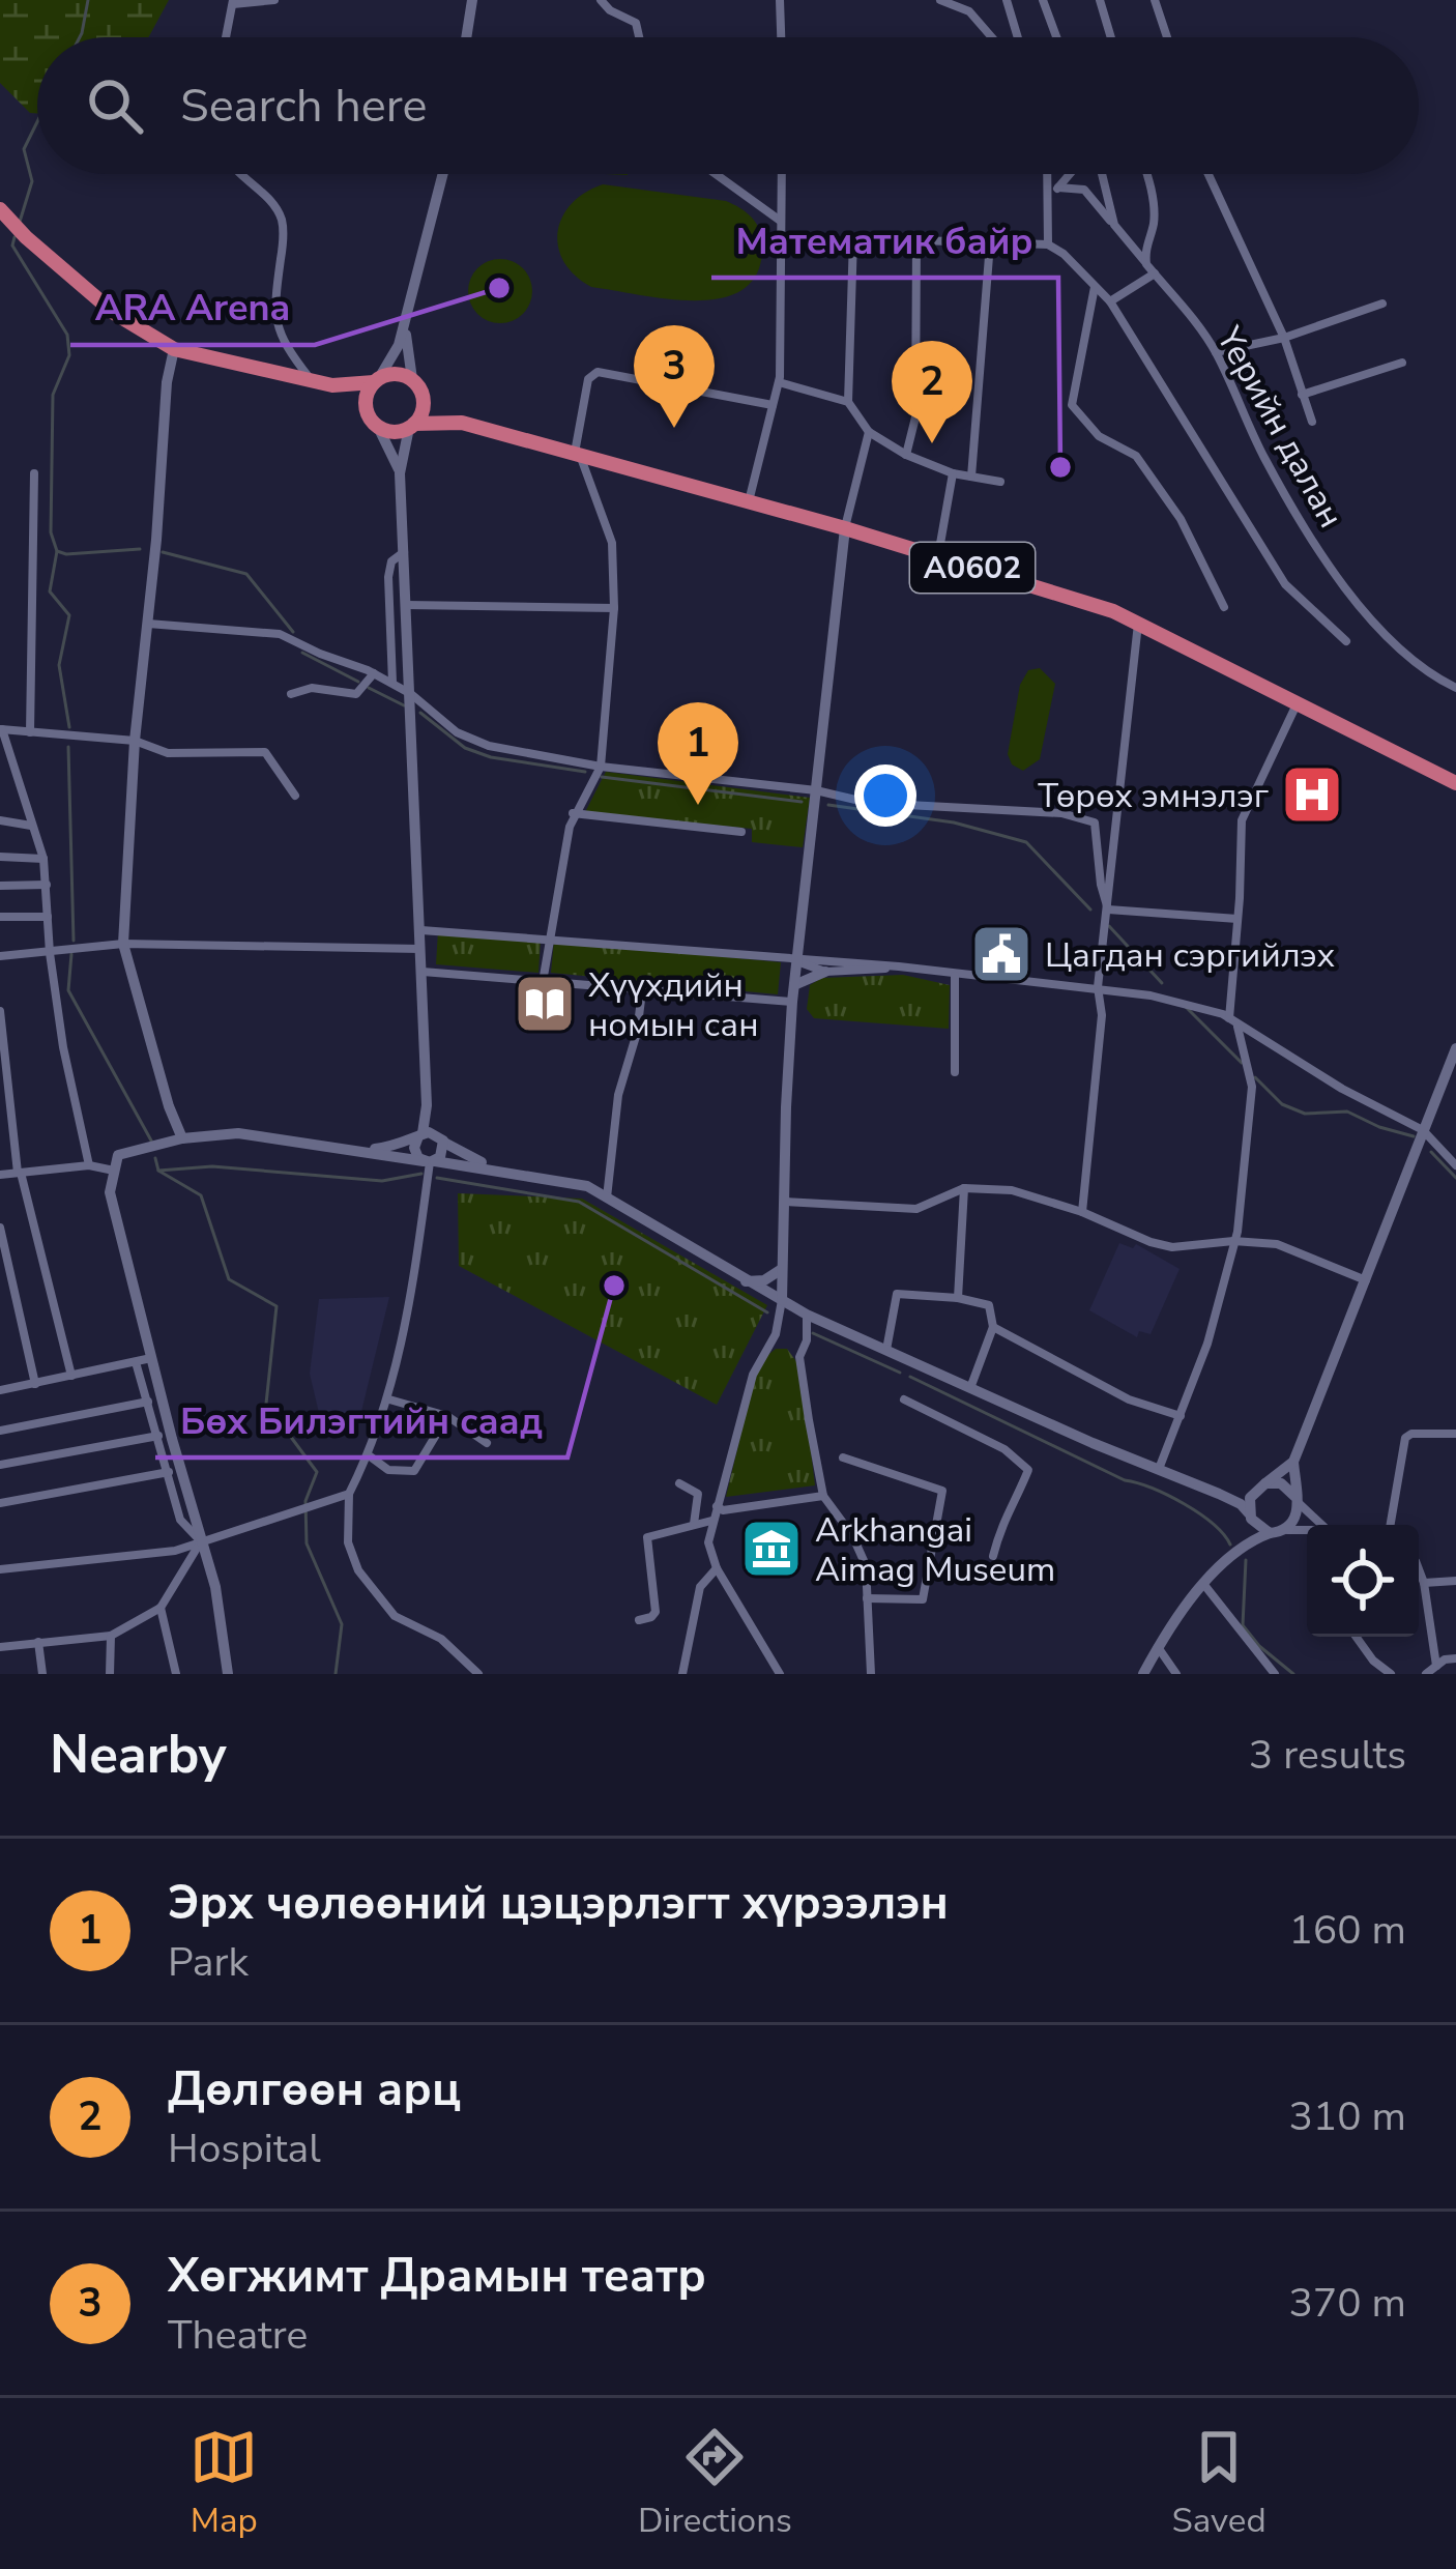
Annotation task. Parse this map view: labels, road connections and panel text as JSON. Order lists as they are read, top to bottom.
{
  "streets": {
    "highway": ["A0602"],
    "street": ["Үерийн далан"]
  },
  "places": {
    "other": ["ARA Arena", "Математик байр", "Бөх Билэгтийн саад"],
    "hospital": ["Төрөх эмнэлэг"],
    "public building": ["Цагдан сэргийлэх"],
    "library": ["Хүүхдийн номын сан"],
    "museum": ["Arkhangai Aimag Museum"]
  },
  "page": {
    "search": "Search here",
    "pins": ["3", "2", "1"],
    "heading": ["Nearby", "3 results"],
    "list": [
      {
        "mark": "1",
        "name": "Эрх чөлөөний цэцэрлэгт хүрээлэн",
        "note": "Park",
        "value": "160 m"
      },
      {
        "mark": "2",
        "name": "Дөлгөөн арц",
        "note": "Hospital",
        "value": "310 m"
      },
      {
        "mark": "3",
        "name": "Хөгжимт Драмын театр",
        "note": "Theatre",
        "value": "370 m"
      }
    ],
    "nav": ["Map", "Directions", "Saved"]
  }
}
